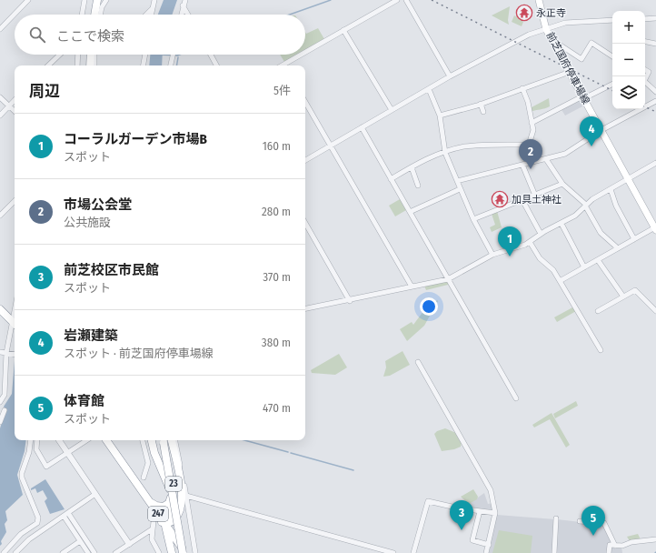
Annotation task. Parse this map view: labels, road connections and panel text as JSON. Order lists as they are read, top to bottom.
{
  "streets": {
    "highway": ["23", "247"],
    "main road": ["前芝国府停車場線"]
  },
  "crossings": [
    ["23", "247"]
  ],
  "places": {
    "temple": ["永正寺", "加具土神社"]
  },
  "page": {
    "map_buttons": ["+", "−"],
    "search": "ここで検索",
    "heading": ["周辺", "5件"],
    "list": [
      {
        "mark": "1",
        "name": "コーラルガーデン市場B",
        "note": "スポット",
        "value": "160 m"
      },
      {
        "mark": "2",
        "name": "市場公会堂",
        "note": "公共施設",
        "value": "280 m"
      },
      {
        "mark": "3",
        "name": "前芝校区市民館",
        "note": "スポット",
        "value": "370 m"
      },
      {
        "mark": "4",
        "name": "岩瀬建築",
        "note": "スポット · 前芝国府停車場線",
        "value": "380 m"
      },
      {
        "mark": "5",
        "name": "体育館",
        "note": "スポット",
        "value": "470 m"
      }
    ],
    "pins": [
      "4",
      "2",
      "1",
      "3",
      "5"
    ]
  }
}
